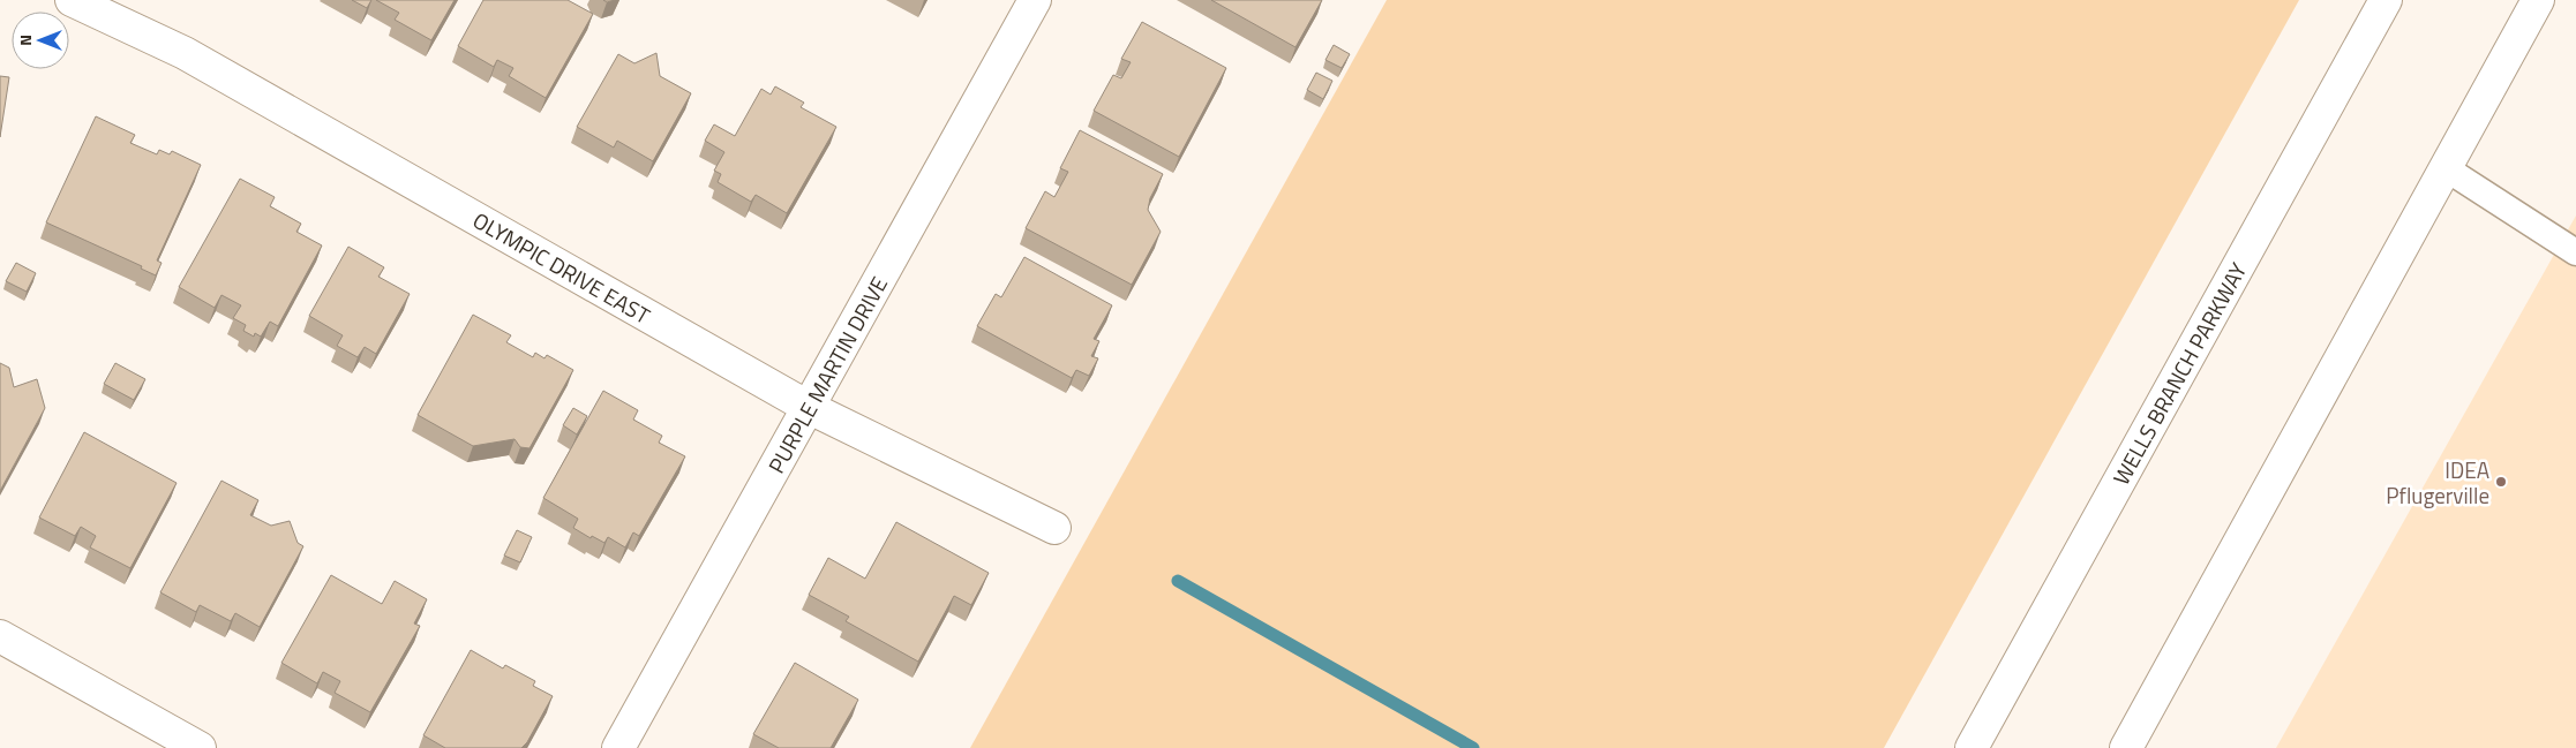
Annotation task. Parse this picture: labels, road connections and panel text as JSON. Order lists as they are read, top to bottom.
{
  "streets": {
    "street": ["OLYMPIC DRIVE EAST", "WELLS BRANCH PARKWAY", "PURPLE MARTIN DRIVE"]
  },
  "crossings": [
    ["OLYMPIC DRIVE EAST", "PURPLE MARTIN DRIVE"]
  ],
  "places": ["IDEA Pflugerville"],
  "north": "left"
}
